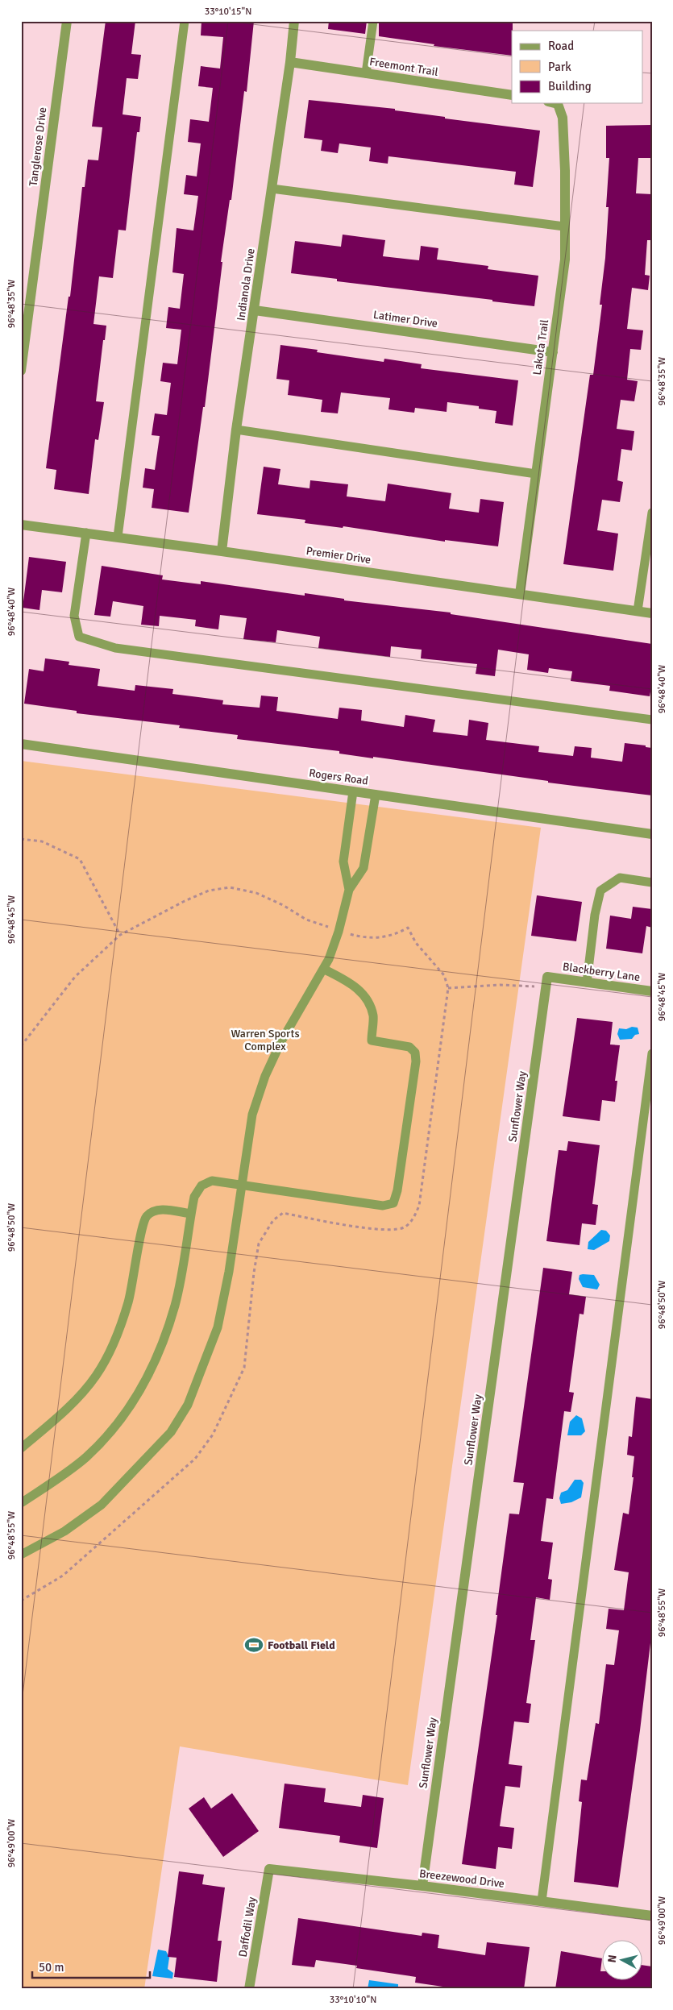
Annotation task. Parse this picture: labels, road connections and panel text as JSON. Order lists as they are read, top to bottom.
{
  "streets": {
    "street": [
      "Freemont Trail",
      "Tanglerose Drive",
      "Indianola Drive",
      "Latimer Drive",
      "Lakota Trail",
      "Premier Drive",
      "Rogers Road",
      "Blackberry Lane",
      "Sunflower Way",
      "Breezewood Drive",
      "Daffodil Way"
    ]
  },
  "crossings": [
    ["Freemont Trail", "Indianola Drive"],
    ["Indianola Drive", "Latimer Drive"],
    ["Indianola Drive", "Premier Drive"],
    ["Latimer Drive", "Lakota Trail"],
    ["Lakota Trail", "Premier Drive"],
    ["Blackberry Lane", "Sunflower Way"],
    ["Sunflower Way", "Breezewood Drive"],
    ["Breezewood Drive", "Daffodil Way"]
  ],
  "parks": ["Warren Sports Complex"],
  "places": {
    "sports": ["Football Field"]
  },
  "legend": ["Road", "Park", "Building"],
  "scale_bar": "50 m",
  "north": "left",
  "coordinates": [
    "33°10'15\"N",
    "96°48'35\"W",
    "96°48'40\"W",
    "96°48'45\"W",
    "96°48'50\"W",
    "96°48'55\"W",
    "96°49'00\"W",
    "33°10'10\"N"
  ]
}
